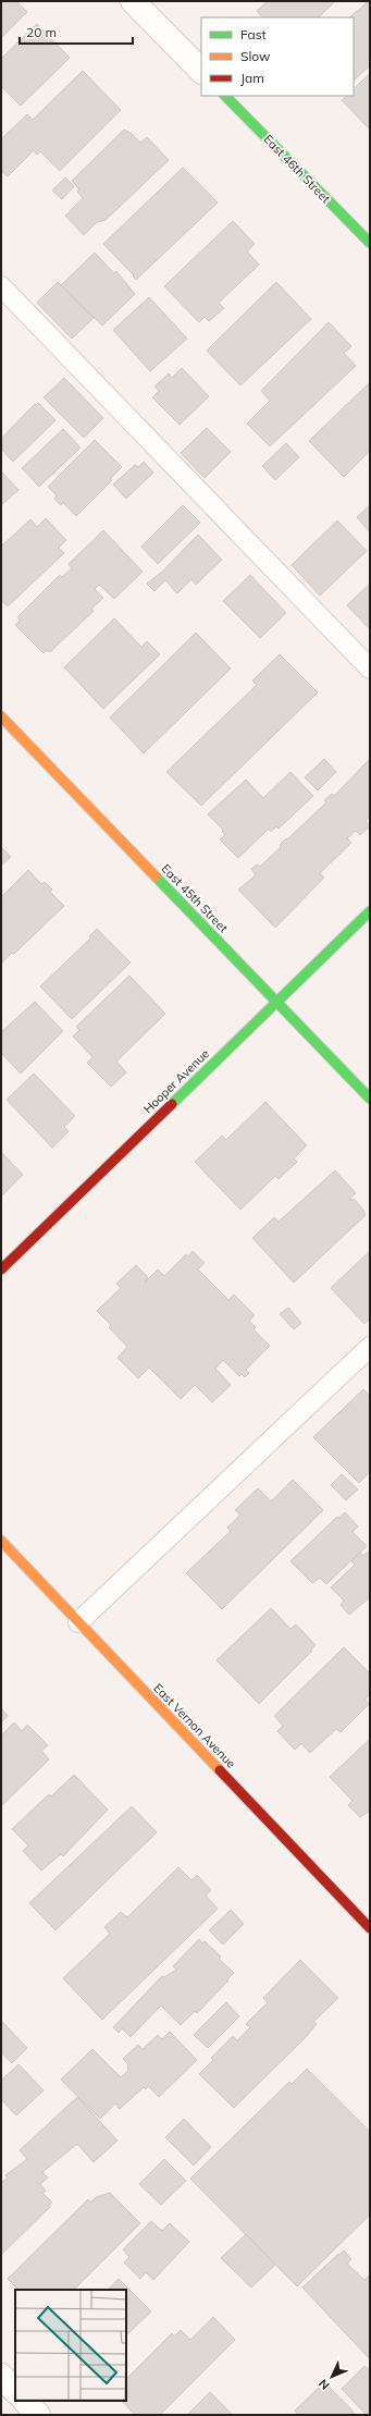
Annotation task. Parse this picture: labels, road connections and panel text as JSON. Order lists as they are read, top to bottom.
{
  "streets": {
    "street": [
      "East 46th Street",
      "East 45th Street",
      "Hooper Avenue",
      "East Vernon Avenue"
    ]
  },
  "crossings": [
    ["East 45th Street", "Hooper Avenue"]
  ],
  "legend": ["Fast", "Slow", "Jam"],
  "scale_bar": "20 m",
  "north": "bottom left"
}
